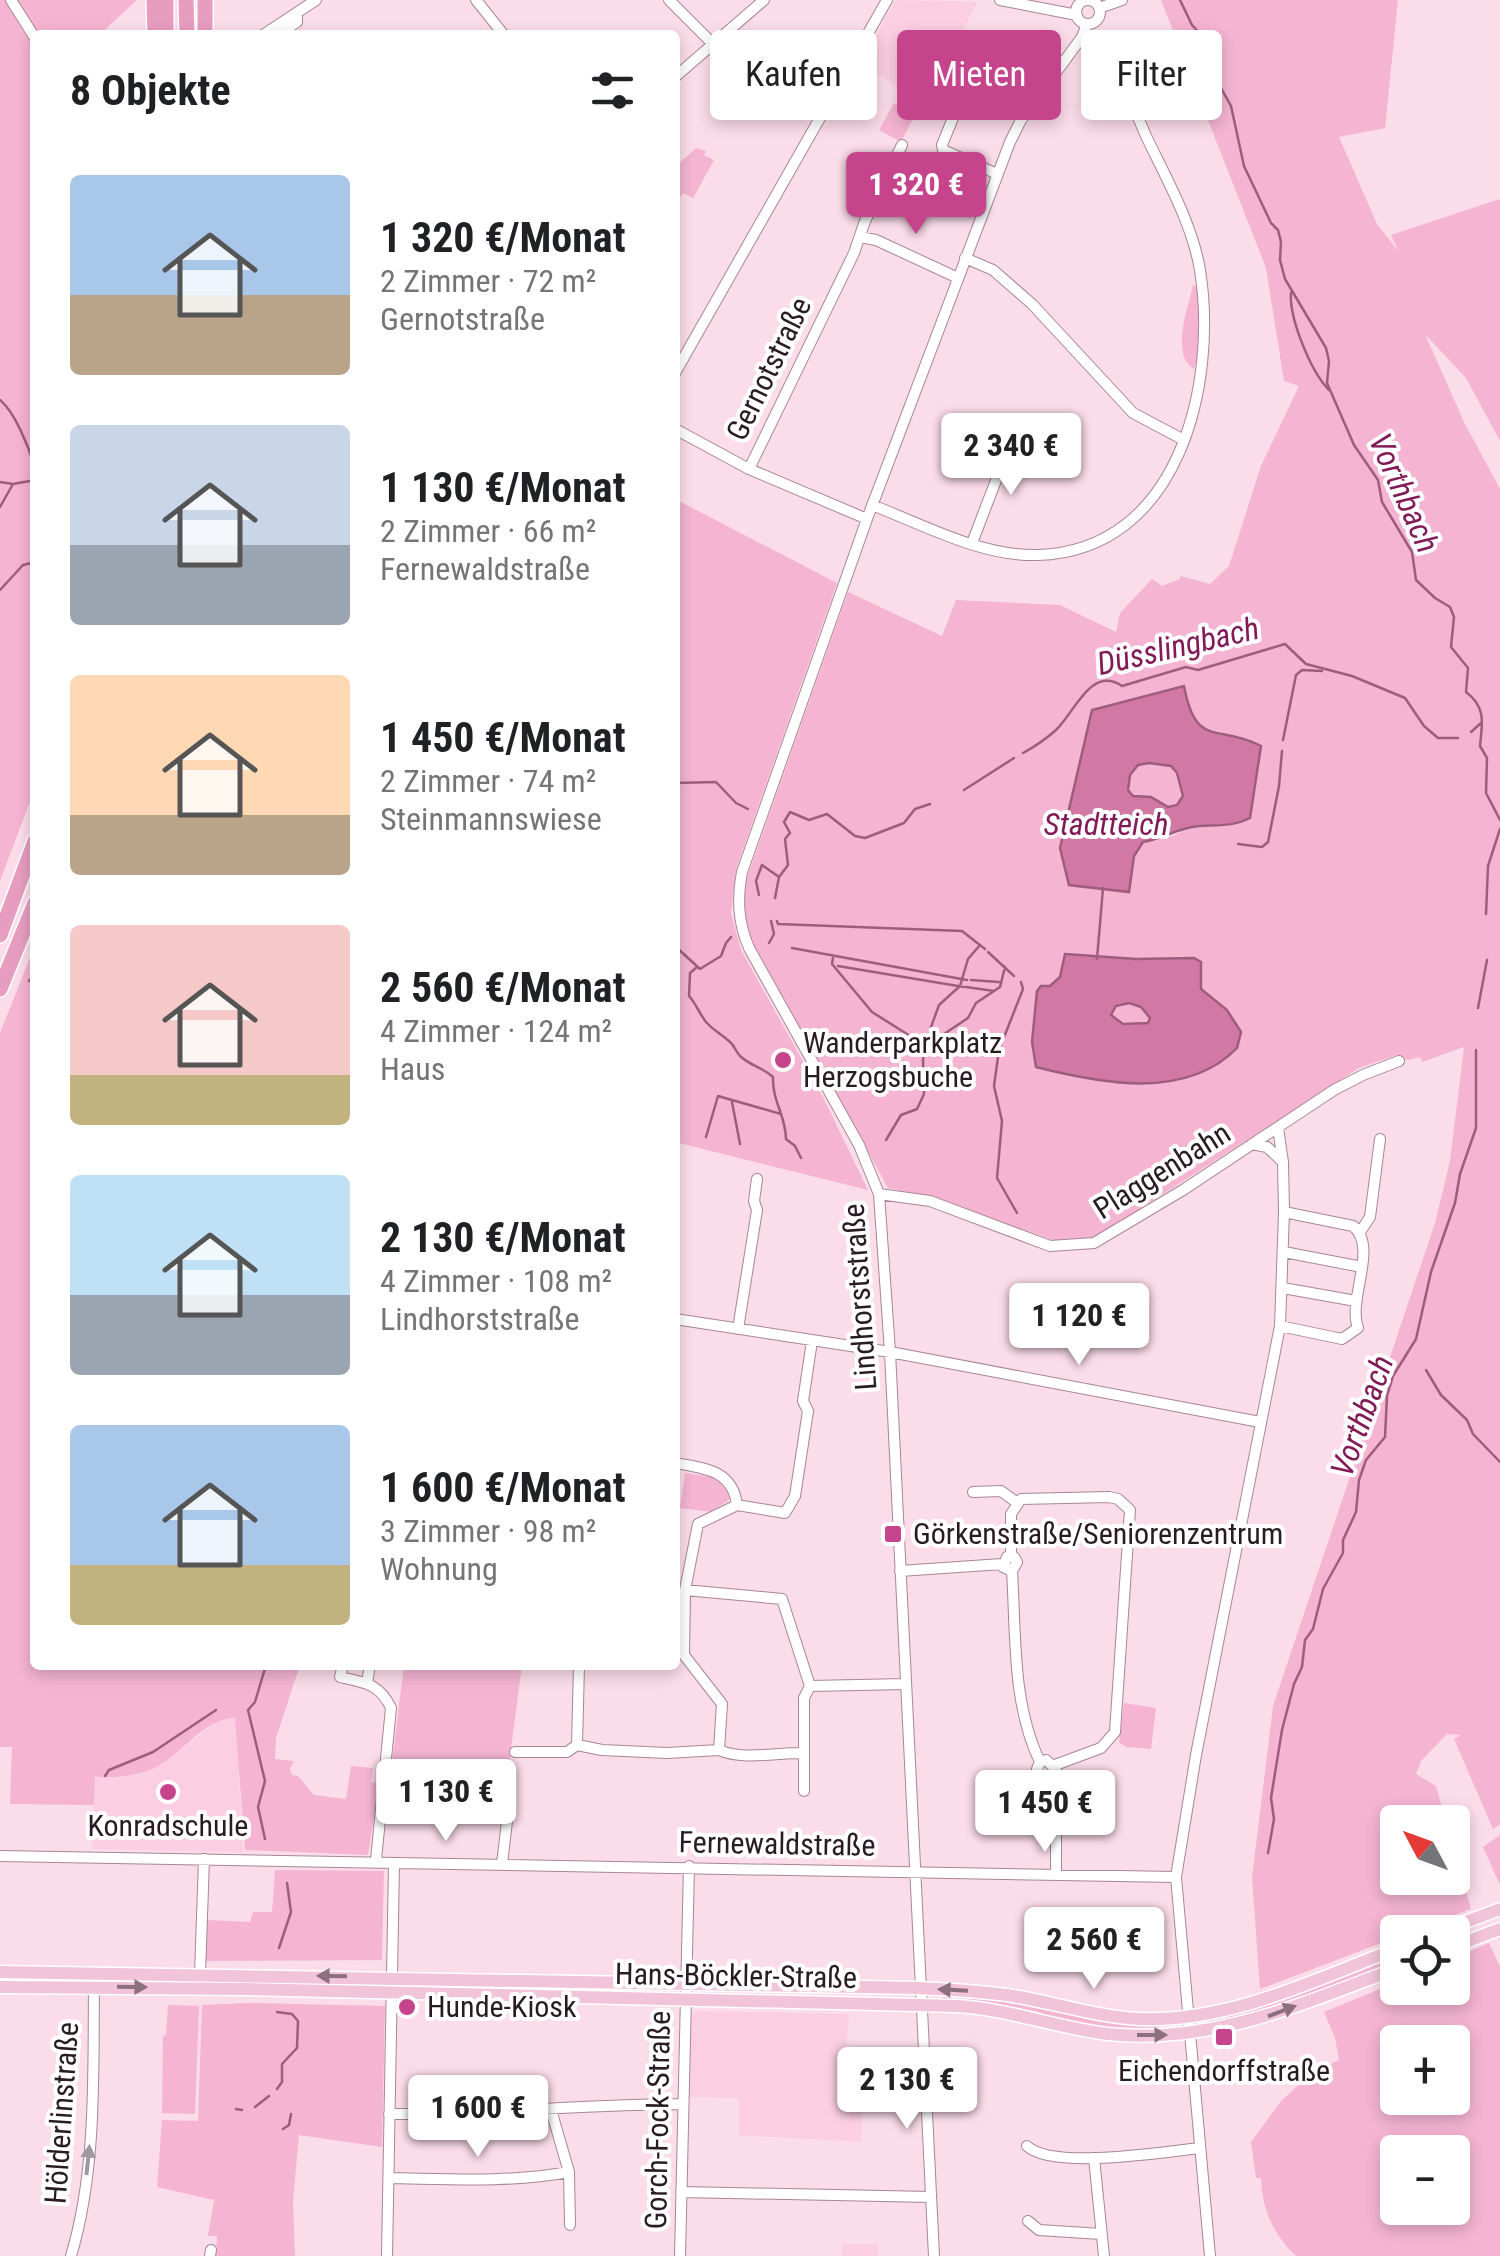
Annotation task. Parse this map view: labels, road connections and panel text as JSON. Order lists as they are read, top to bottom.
{
  "streets": {
    "main road": ["Hans-Böckler-Straße"],
    "street": [
      "Gernotstraße",
      "Plaggenbahn",
      "Lindhorststraße",
      "Fernewaldstraße",
      "Hölderlinstraße",
      "Gorch-Fock-Straße"
    ]
  },
  "crossings": [
    ["Plaggenbahn", "Lindhorststraße"],
    ["Lindhorststraße", "Fernewaldstraße"],
    ["Lindhorststraße", "Hans-Böckler-Straße"],
    ["Fernewaldstraße", "Gorch-Fock-Straße"],
    ["Hans-Böckler-Straße", "Hölderlinstraße"],
    ["Hans-Böckler-Straße", "Gorch-Fock-Straße"]
  ],
  "one_way": ["Hölderlinstraße"],
  "water": ["Vorthbach", "Düsslingbach", "Stadtteich"],
  "places": {
    "other": ["Wanderparkplatz Herzogsbuche", "Konradschule", "Hunde-Kiosk"],
    "transit": ["Görkenstraße/Seniorenzentrum", "Eichendorffstraße"]
  },
  "north": "top left",
  "page": {
    "chip": ["Kaufen", "Mieten", "Filter"],
    "heading": "8 Objekte",
    "list": [
      {
        "name": "1 320 €/Monat",
        "note": "2 Zimmer · 72 m² · Gernotstraße"
      },
      {
        "name": "1 130 €/Monat",
        "note": "2 Zimmer · 66 m² · Fernewaldstraße"
      },
      {
        "name": "1 450 €/Monat",
        "note": "2 Zimmer · 74 m² · Steinmannswiese"
      },
      {
        "name": "2 560 €/Monat",
        "note": "4 Zimmer · 124 m² · Haus"
      },
      {
        "name": "2 130 €/Monat",
        "note": "4 Zimmer · 108 m² · Lindhorststraße"
      },
      {
        "name": "1 600 €/Monat",
        "note": "3 Zimmer · 98 m² · Wohnung"
      }
    ],
    "price": [
      "1 320 €",
      "2 340 €",
      "1 120 €",
      "1 130 €",
      "1 450 €",
      "2 560 €",
      "2 130 €",
      "1 600 €"
    ],
    "map_buttons": ["+", "−"]
  }
}
